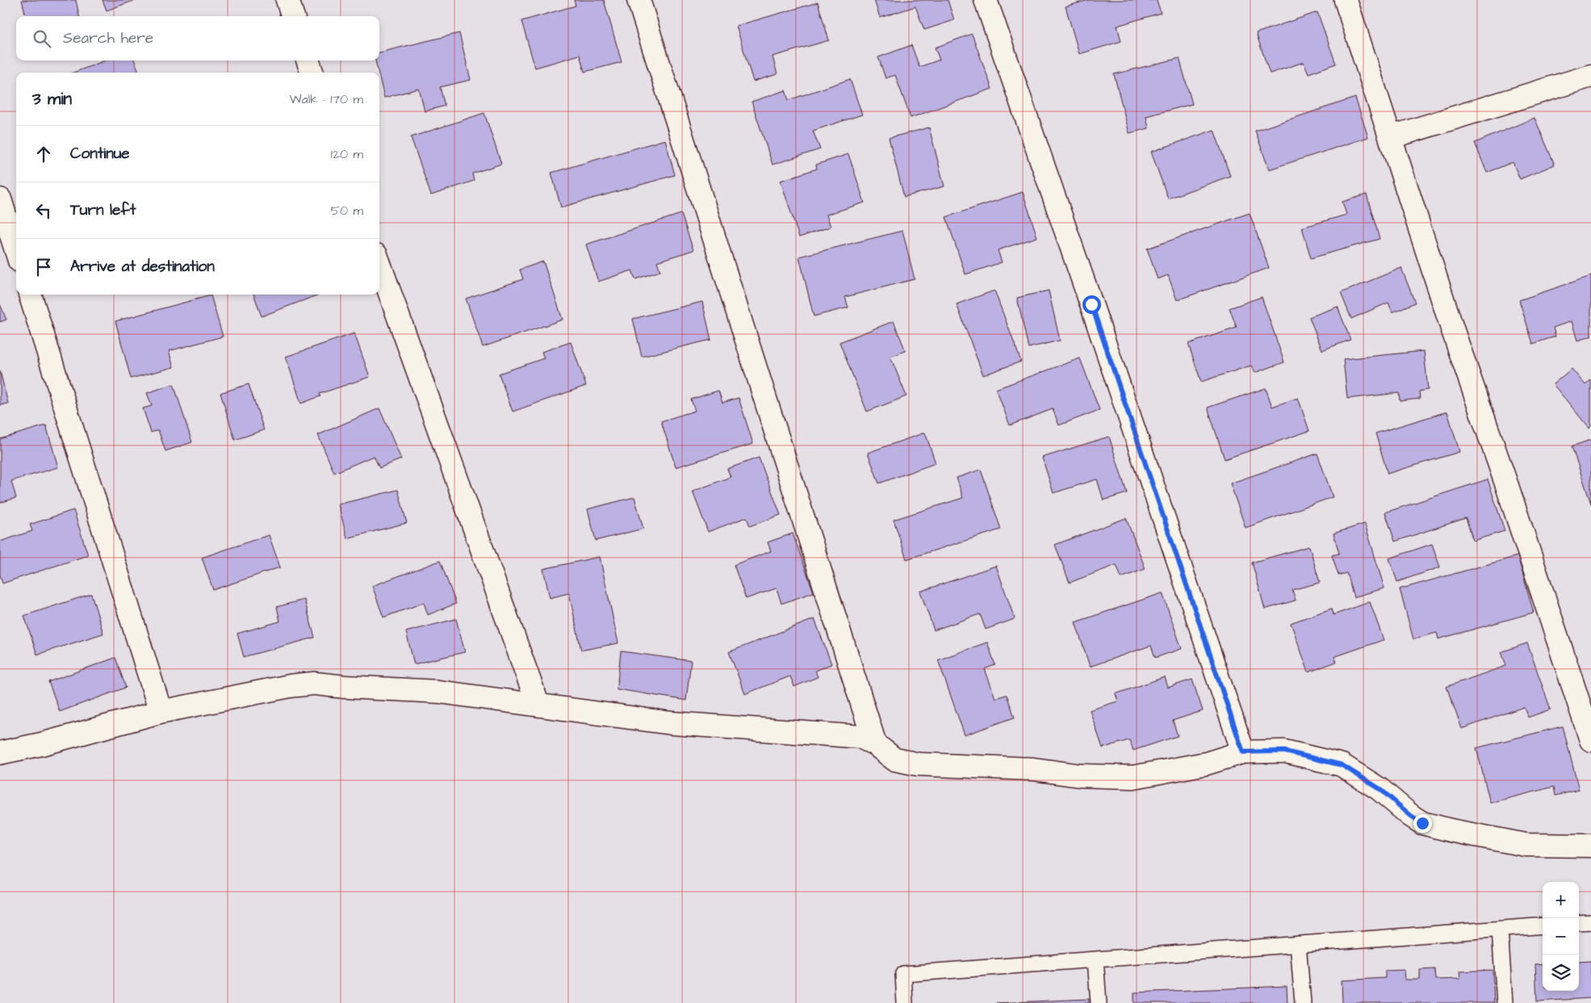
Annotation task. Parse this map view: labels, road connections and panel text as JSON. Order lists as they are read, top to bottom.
{
  "page": {
    "search": "Search here",
    "heading": ["3 min", "Walk · 170 m"],
    "list": [
      ["Continue", "120 m"],
      ["Turn left", "50 m"],
      "Arrive at destination"
    ],
    "map_buttons": ["+", "−"]
  }
}
